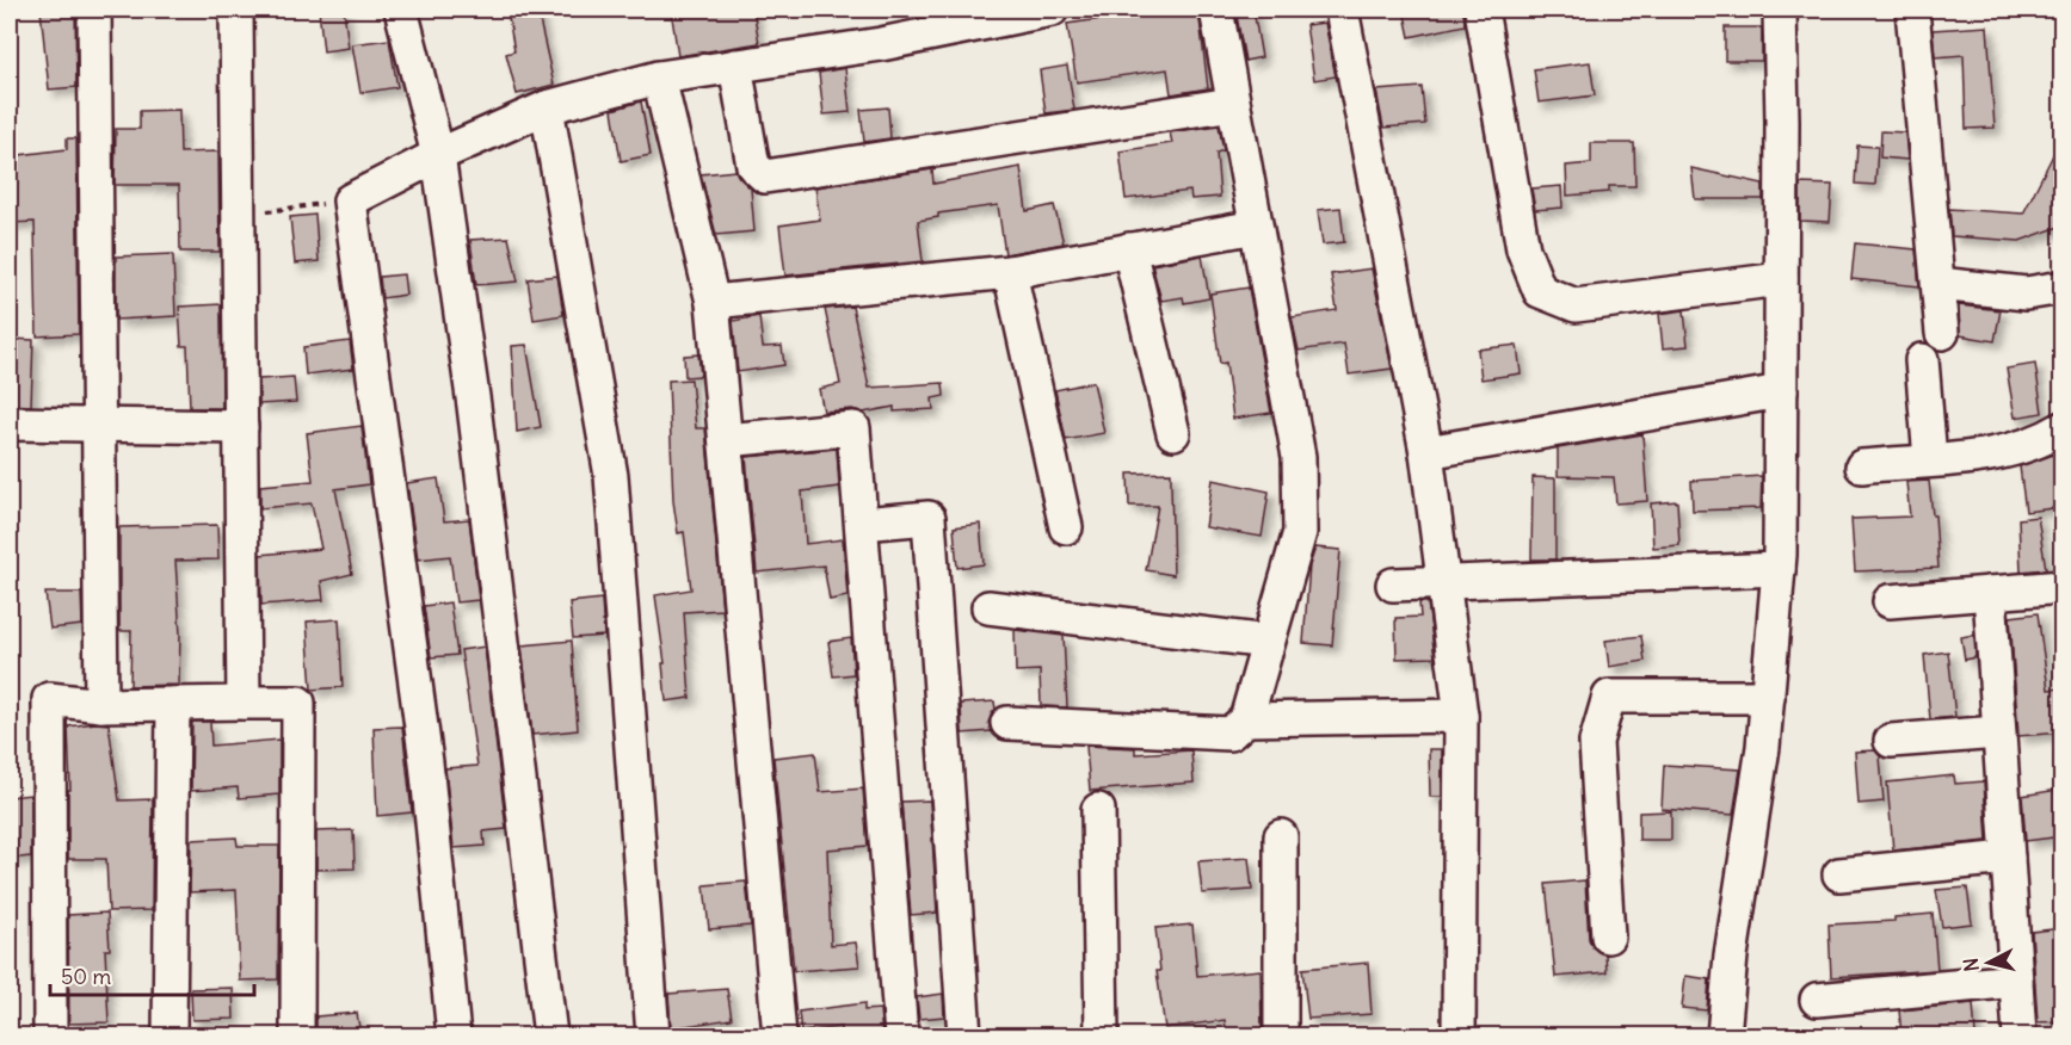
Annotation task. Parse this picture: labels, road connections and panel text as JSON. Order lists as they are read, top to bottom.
{
  "scale_bar": "50 m",
  "north": "left"
}
